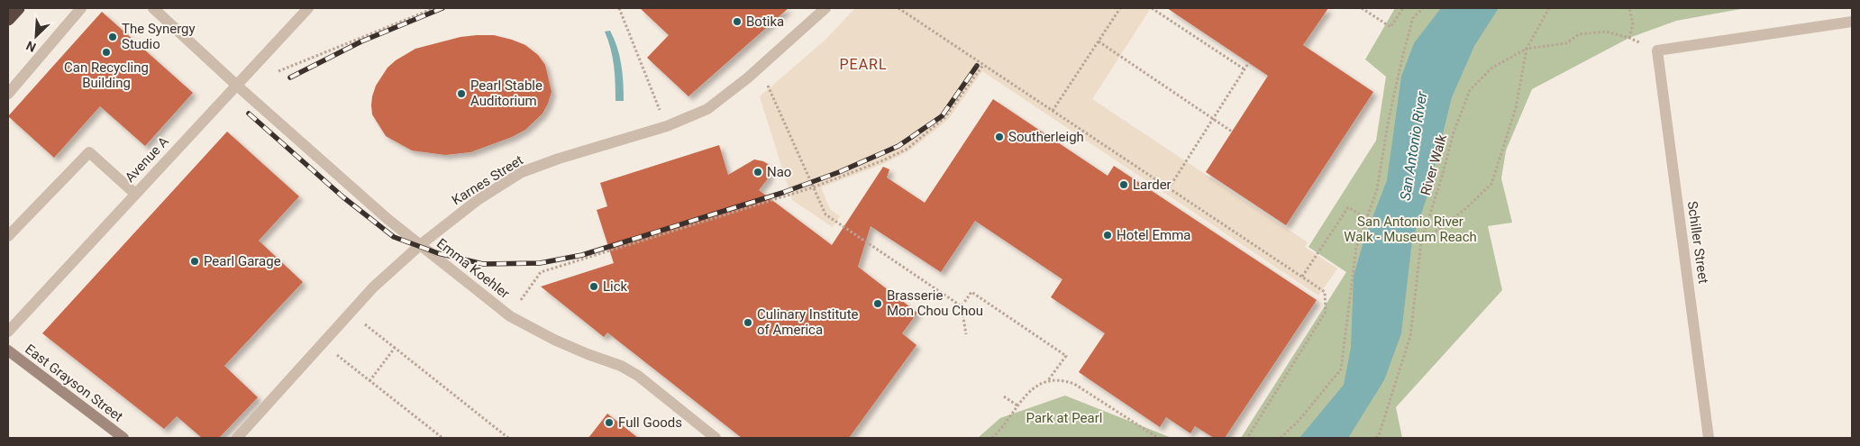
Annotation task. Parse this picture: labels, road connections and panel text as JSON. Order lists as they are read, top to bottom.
{
  "streets": {
    "street": [
      "Avenue A",
      "Karnes Street",
      "Schiller Street",
      "Emma Koehler",
      "East Grayson Street"
    ],
    "path": ["River Walk"]
  },
  "crossings": [
    ["Avenue A", "Emma Koehler"],
    ["Karnes Street", "Emma Koehler"]
  ],
  "districts": ["PEARL"],
  "water": ["San Antonio River"],
  "parks": ["San Antonio River Walk - Museum Reach", "Park at Pearl"],
  "places": [
    "Botika",
    "The Synergy Studio",
    "Can Recycling Building",
    "Pearl Stable Auditorium",
    "Southerleigh",
    "Nao",
    "Larder",
    "Hotel Emma",
    "Pearl Garage",
    "Lick",
    "Brasserie Mon Chou Chou",
    "Culinary Institute of America",
    "Full Goods"
  ],
  "north": "bottom left"
}
